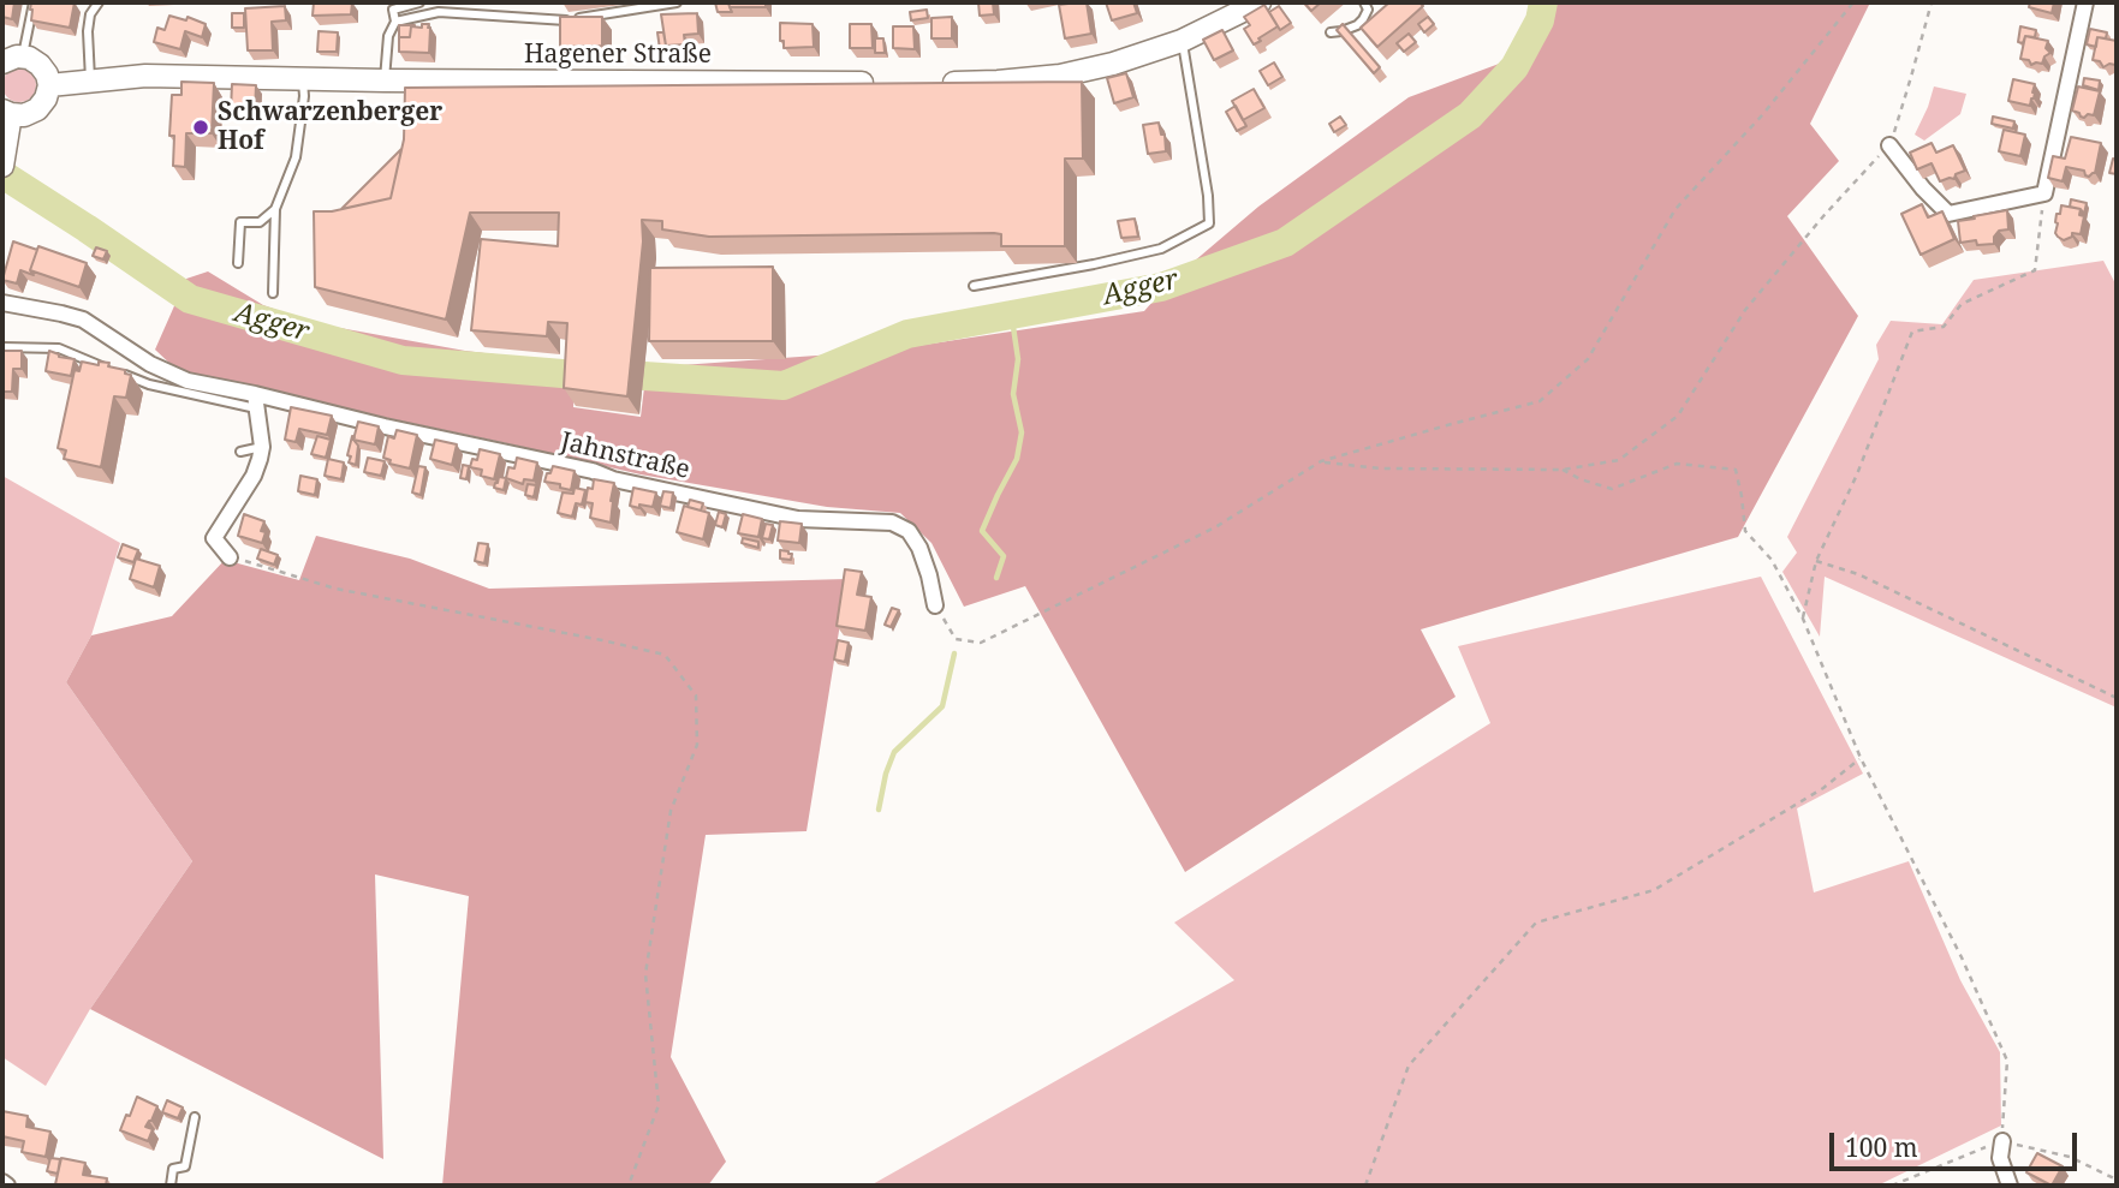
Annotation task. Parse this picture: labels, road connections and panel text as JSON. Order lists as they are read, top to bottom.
{
  "streets": {
    "main road": ["Hagener Straße"],
    "street": ["Jahnstraße"]
  },
  "water": ["Agger"],
  "places": ["Schwarzenberger Hof"],
  "scale_bar": "100 m"
}
